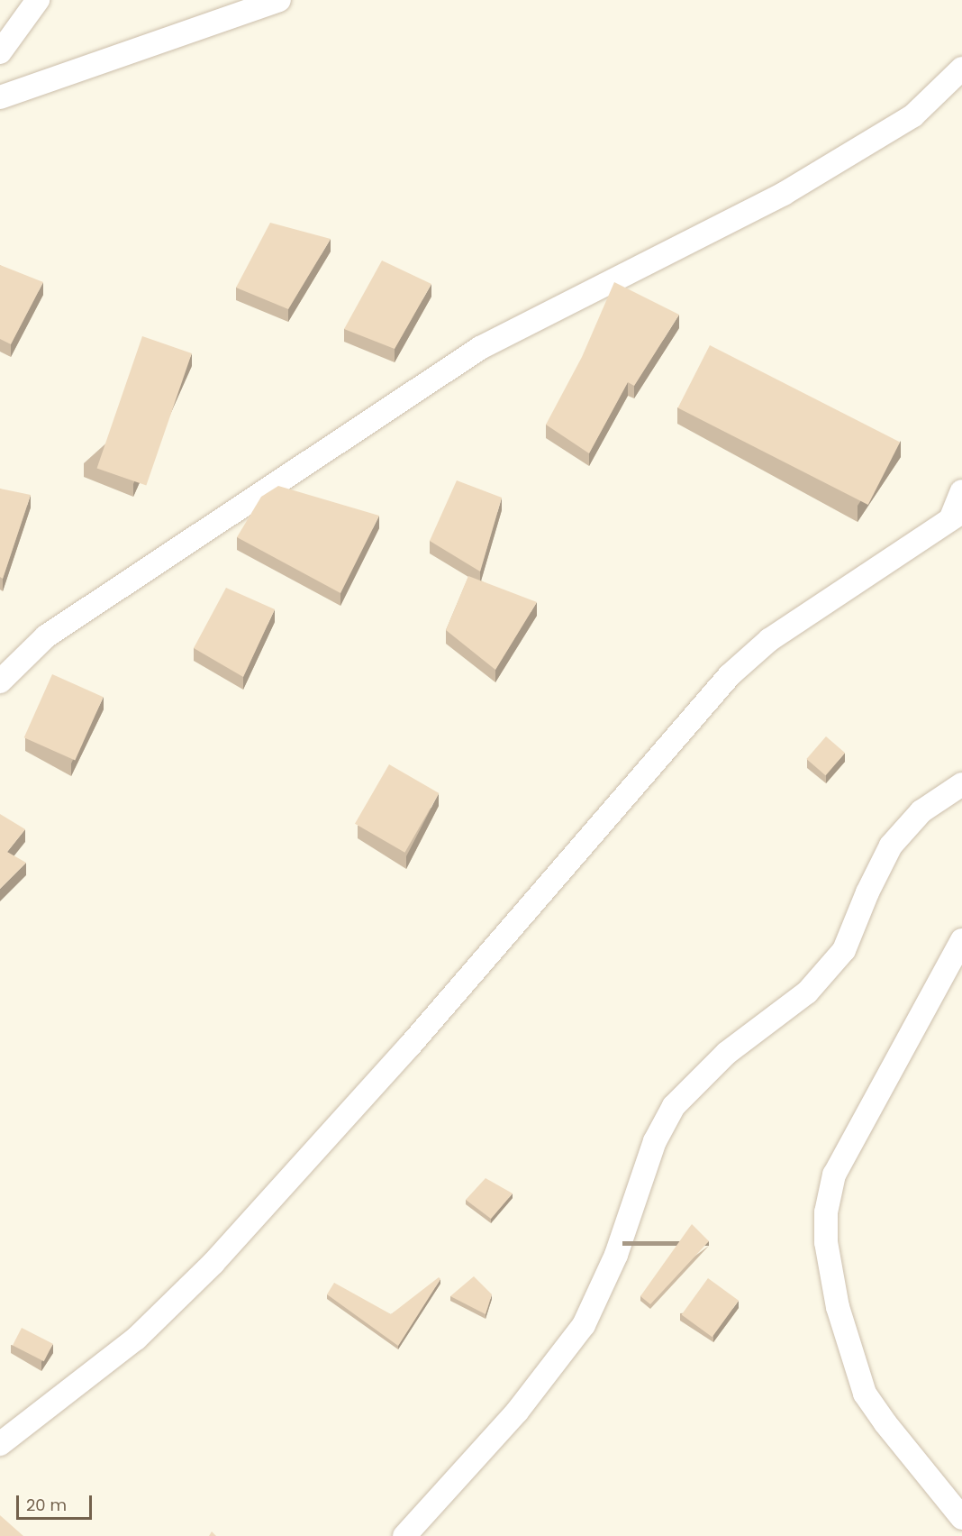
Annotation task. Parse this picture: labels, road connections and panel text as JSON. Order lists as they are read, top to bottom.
{
  "scale_bar": "20 m"
}
